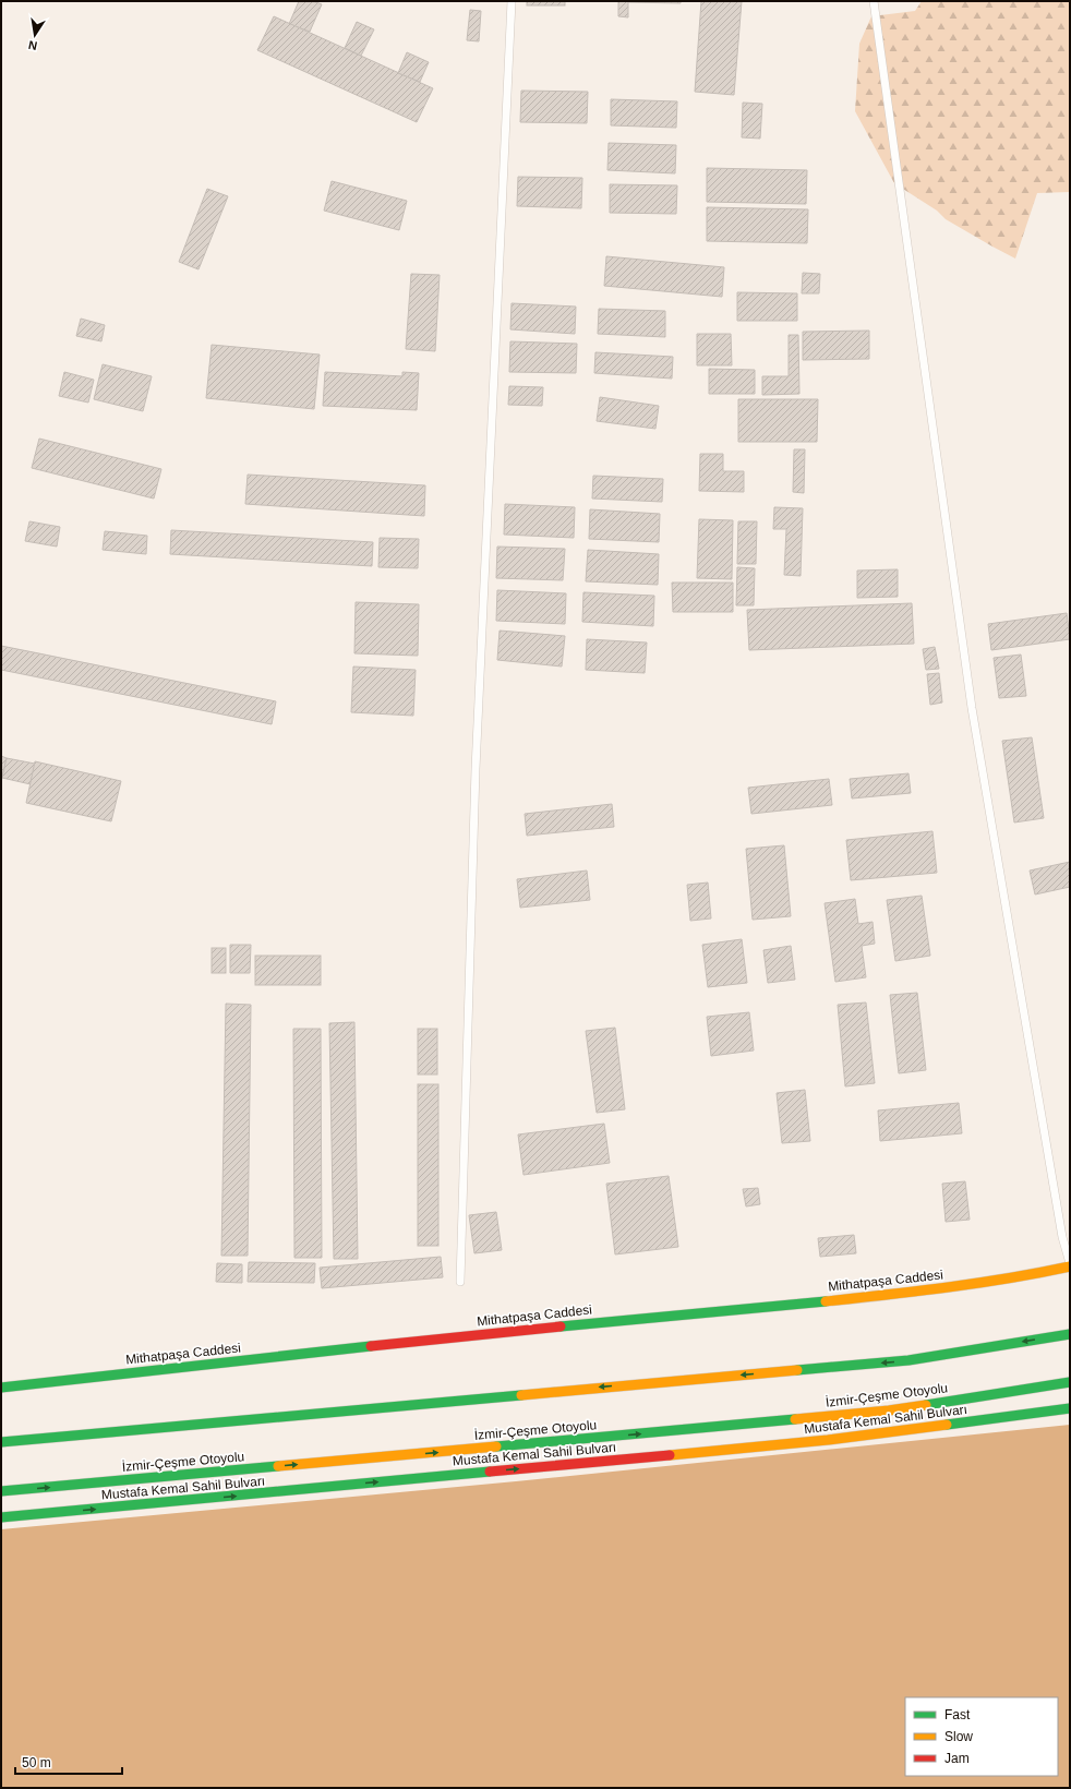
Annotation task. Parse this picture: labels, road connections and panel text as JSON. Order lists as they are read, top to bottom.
{
  "streets": {
    "main road": ["Mithatpaşa Caddesi", "İzmir-Çeşme Otoyolu", "Mustafa Kemal Sahil Bulvarı"]
  },
  "legend": ["Fast", "Slow", "Jam"],
  "scale_bar": "50 m",
  "north": "bottom"
}
